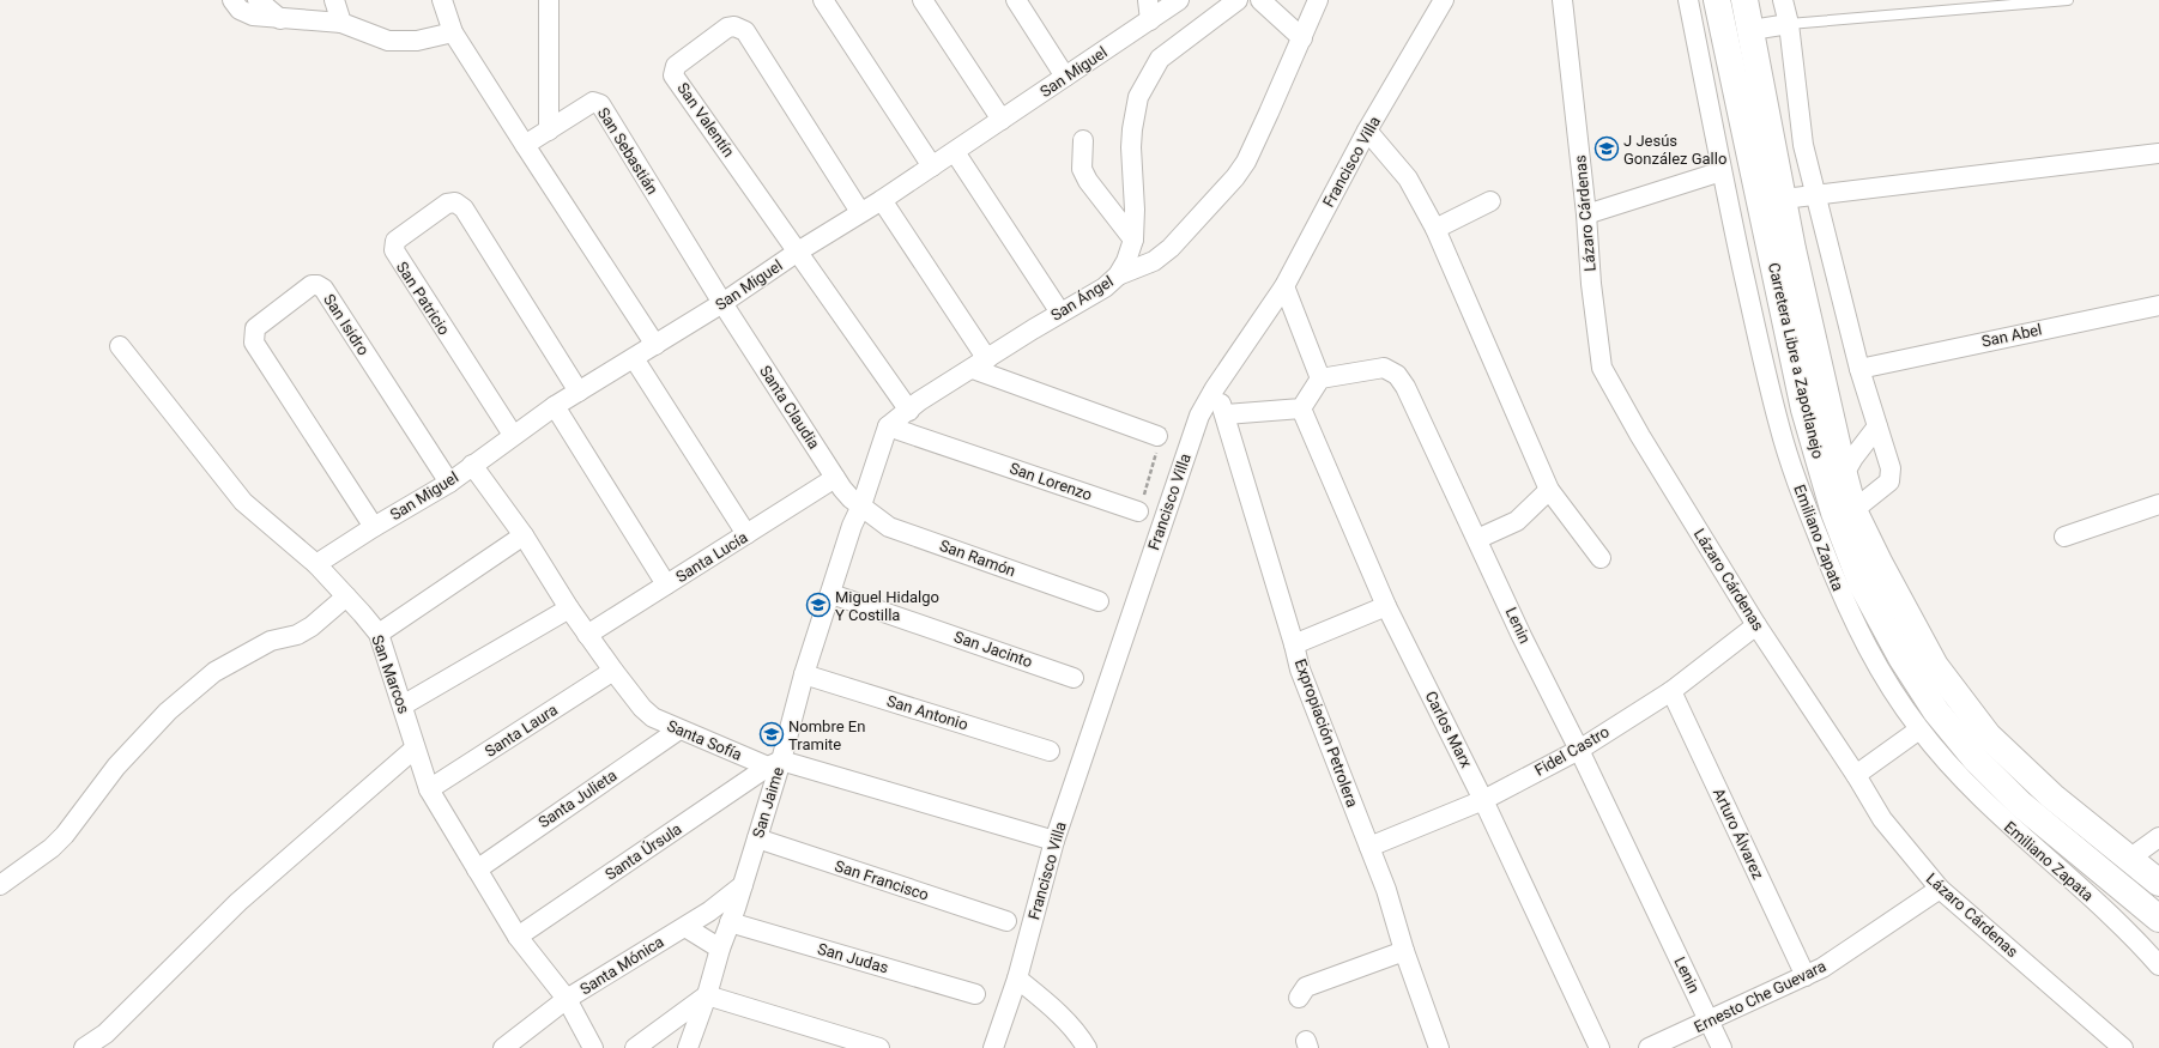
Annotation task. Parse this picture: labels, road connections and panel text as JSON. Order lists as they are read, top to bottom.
{
  "streets": {
    "main road": ["Carretera Libre a Zapotlanejo"],
    "street": [
      "San Miguel",
      "San Valentín",
      "San Sebastián",
      "Francisco Villa",
      "Lázaro Cárdenas",
      "San Patricio",
      "San Ángel",
      "San Isidro",
      "San Abel",
      "Santa Claudia",
      "San Lorenzo",
      "Emiliano Zapata",
      "Santa Lucía",
      "San Ramón",
      "Lenin",
      "San Jacinto",
      "San Marcos",
      "San Antonio",
      "Carlos Marx",
      "Santa Laura",
      "Expropiación Petrolera",
      "Santa Sofía",
      "Fidel Castro",
      "Santa Julieta",
      "San Jaime",
      "Arturo Álvarez",
      "Santa Úrsula",
      "San Francisco",
      "San Judas",
      "Santa Mónica",
      "Ernesto Che Guevara"
    ]
  },
  "crossings": [
    ["San Miguel", "San Valentín"],
    ["San Miguel", "San Sebastián"],
    ["San Miguel", "San Patricio"],
    ["San Miguel", "San Isidro"],
    ["San Miguel", "Santa Claudia"],
    ["San Miguel", "San Marcos"],
    ["San Miguel", "Santa Sofía"],
    ["San Sebastián", "Santa Claudia"],
    ["Francisco Villa", "Expropiación Petrolera"],
    ["Francisco Villa", "Santa Sofía"],
    ["Lázaro Cárdenas", "Fidel Castro"],
    ["Lázaro Cárdenas", "Ernesto Che Guevara"],
    ["San Ángel", "San Lorenzo"],
    ["Santa Claudia", "Santa Lucía"],
    ["Santa Claudia", "San Ramón"],
    ["Santa Claudia", "San Jaime"],
    ["Santa Lucía", "Santa Sofía"],
    ["San Ramón", "San Jaime"],
    ["Lenin", "Fidel Castro"],
    ["Lenin", "Ernesto Che Guevara"],
    ["San Jacinto", "San Jaime"],
    ["San Marcos", "Santa Laura"],
    ["San Marcos", "Santa Julieta"],
    ["San Marcos", "Santa Úrsula"],
    ["San Marcos", "Santa Mónica"],
    ["San Antonio", "San Jaime"],
    ["Carlos Marx", "Fidel Castro"],
    ["Santa Laura", "Santa Sofía"],
    ["Expropiación Petrolera", "Fidel Castro"],
    ["Santa Sofía", "Santa Julieta"],
    ["Santa Sofía", "San Jaime"],
    ["Santa Sofía", "Santa Úrsula"],
    ["Fidel Castro", "Arturo Álvarez"],
    ["San Jaime", "Santa Úrsula"],
    ["San Jaime", "San Francisco"],
    ["San Jaime", "San Judas"],
    ["San Jaime", "Santa Mónica"],
    ["Arturo Álvarez", "Ernesto Che Guevara"]
  ],
  "places": {
    "school or university": ["J Jesús González Gallo", "Miguel Hidalgo Y Costilla", "Nombre En Tramite"]
  }
}
